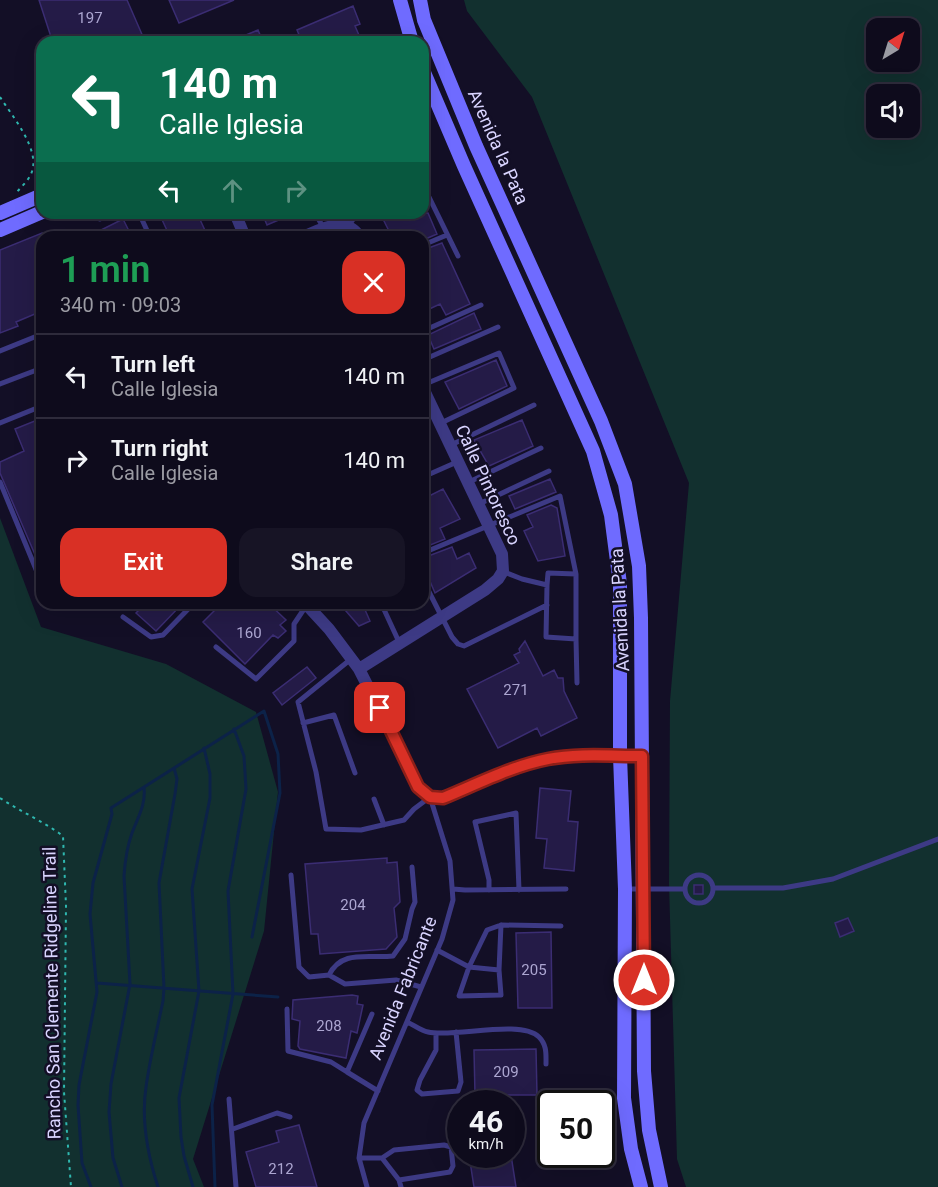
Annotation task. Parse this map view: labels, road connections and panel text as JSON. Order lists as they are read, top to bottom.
{
  "streets": {
    "main road": ["Avenida la Pata"],
    "street": ["Calle Pintoresco"],
    "lane": ["Avenida Fabricante"],
    "path": ["Rancho San Clemente Ridgeline Trail"]
  },
  "house_numbers": [
    "197",
    "160",
    "271",
    "204",
    "205",
    "208",
    "209",
    "212"
  ],
  "north": "top right",
  "page": {
    "turn": ["140 m", "Calle Iglesia"],
    "heading": ["1 min", "340 m · 09:03"],
    "list": [
      {
        "name": "Turn left",
        "note": "Calle Iglesia",
        "value": "140 m"
      },
      {
        "name": "Turn right",
        "note": "Calle Iglesia",
        "value": "140 m"
      }
    ],
    "buttons": ["Exit", "Share"],
    "speed": "46 km/h",
    "limit": "50"
  }
}
